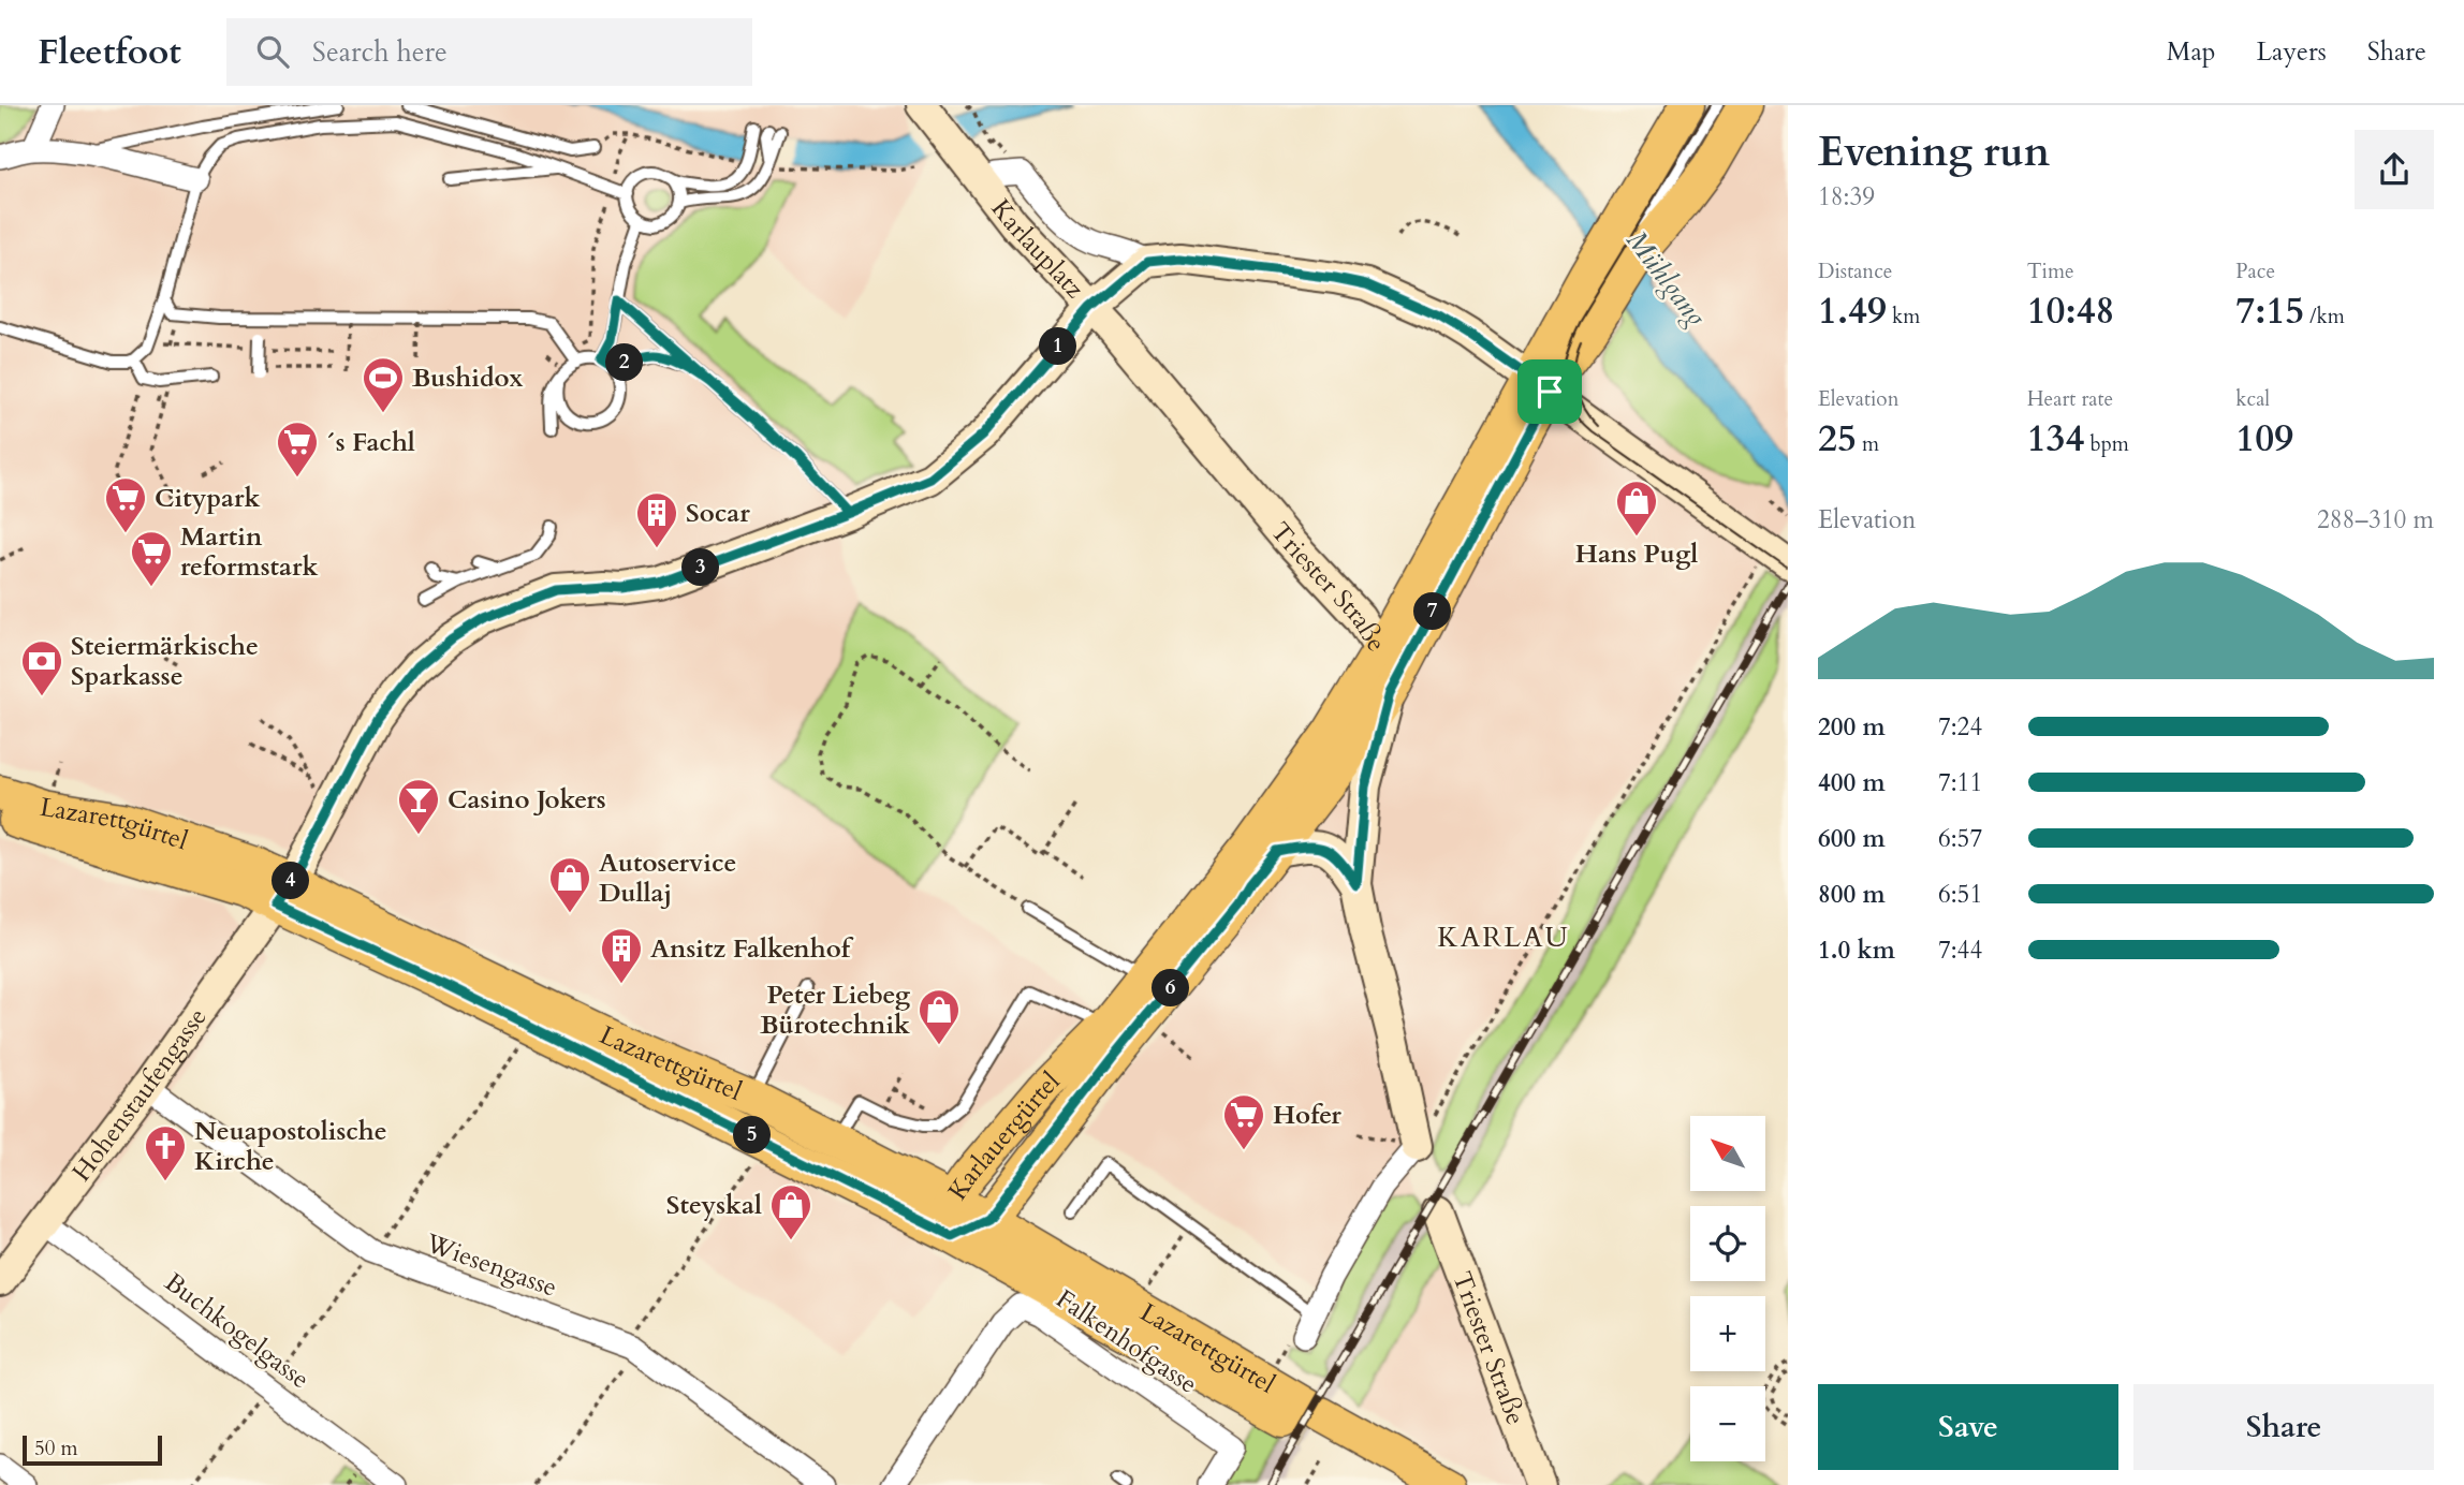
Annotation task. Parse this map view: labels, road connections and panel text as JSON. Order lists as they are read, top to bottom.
{
  "streets": {
    "main road": [
      "Karlauplatz",
      "Triester Straße",
      "Lazarettgürtel",
      "Hohenstaufengasse",
      "Karlauergürtel"
    ],
    "street": ["Wiesengasse", "Buchkogelgasse", "Falkenhofgasse"]
  },
  "crossings": [
    ["Karlauplatz", "Triester Straße"],
    ["Karlauplatz", "Hohenstaufengasse"],
    ["Triester Straße", "Hohenstaufengasse"],
    ["Triester Straße", "Karlauergürtel"],
    ["Lazarettgürtel", "Hohenstaufengasse"],
    ["Lazarettgürtel", "Karlauergürtel"],
    ["Hohenstaufengasse", "Wiesengasse"],
    ["Hohenstaufengasse", "Buchkogelgasse"]
  ],
  "districts": ["KARLAU"],
  "water": ["Mühlgang"],
  "places": {
    "sports": ["Bushidox"],
    "supermarket": [
      "´s Fachl",
      "Citypark",
      "Martin reformstark",
      "Hofer"
    ],
    "shop": [
      "Hans Pugl",
      "Autoservice Dullaj",
      "Peter Liebeg Bürotechnik",
      "Steyskal"
    ],
    "building": ["Socar", "Ansitz Falkenhof"],
    "bank": ["Steiermärkische Sparkasse"],
    "bar": ["Casino Jokers"],
    "church": ["Neuapostolische Kirche"]
  },
  "scale_bar": "50 m",
  "north": "top left",
  "page": {
    "header": "Fleetfoot",
    "search": "Search here",
    "nav": ["Map", "Layers", "Share"],
    "heading": ["Evening run", "18:39"],
    "stats": [
      ["Distance", "1.49 km"],
      ["Time", "10:48"],
      ["Pace", "7:15 /km"],
      ["Elevation", "25 m"],
      ["Heart rate", "134 bpm"],
      ["kcal", "109"]
    ],
    "pins": [
      "1",
      "2",
      "3",
      "7",
      "4",
      "6",
      "5"
    ],
    "chart": ["Elevation", "288–310 m"],
    "list": [
      {
        "name": "200 m",
        "note": "7:24"
      },
      {
        "name": "400 m",
        "note": "7:11"
      },
      {
        "name": "600 m",
        "note": "6:57"
      },
      {
        "name": "800 m",
        "note": "6:51"
      },
      {
        "name": "1.0 km",
        "note": "7:44"
      }
    ],
    "map_buttons": ["+", "−"],
    "buttons": ["Save", "Share"],
    "scale": "50 m"
  }
}
